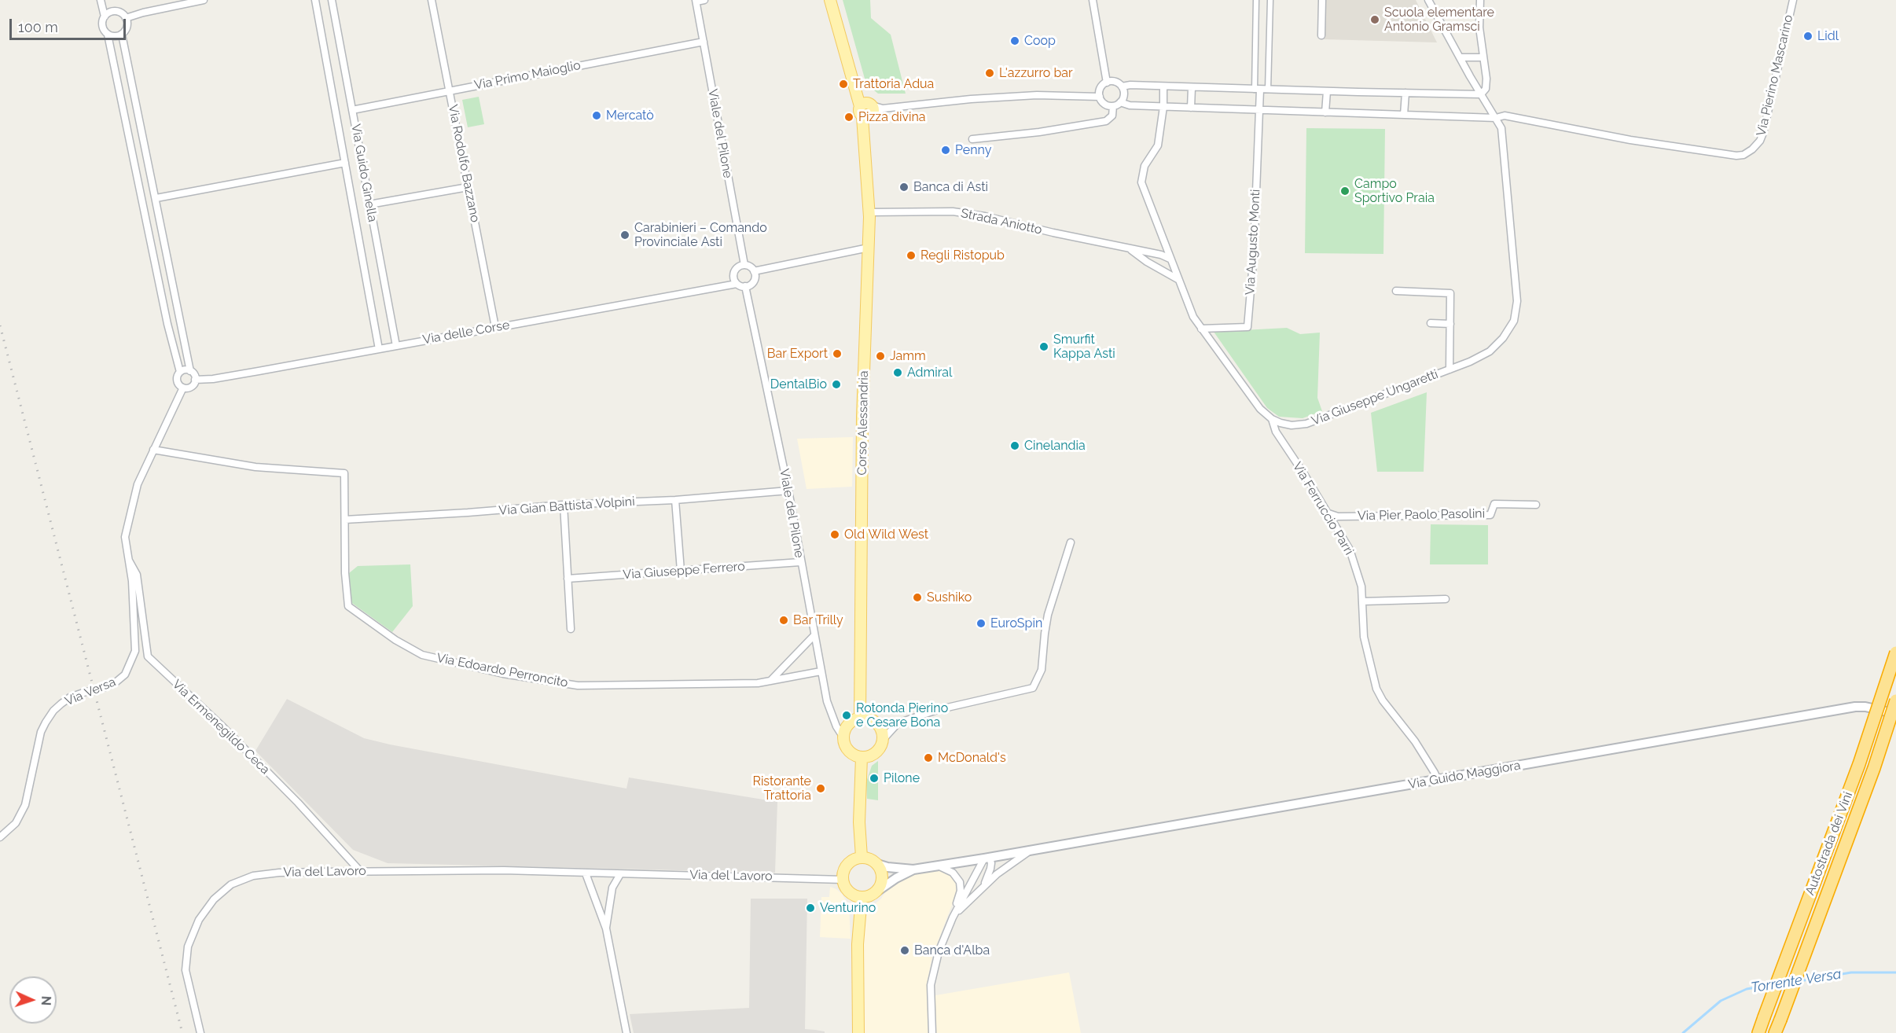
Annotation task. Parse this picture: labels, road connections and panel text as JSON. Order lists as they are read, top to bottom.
{
  "streets": {
    "highway": ["Autostrada dei Vini"],
    "main road": ["Corso Alessandria"],
    "street": [
      "Via Primo Maioglio",
      "Via Pierino Mascarino",
      "Viale del Pilone",
      "Via Rodolfo Bazzano",
      "Via Guido Ginella",
      "Strada Aniotto",
      "Via Augusto Monti",
      "Via delle Corse",
      "Via Giuseppe Ungaretti",
      "Via Gian Battista Volpini",
      "Via Ferruccio Parri",
      "Via Pier Paolo Pasolini",
      "Via Giuseppe Ferrero",
      "Via Edoardo Perroncito",
      "Via Versa",
      "Via Ermenegildo Ceca",
      "Via Guido Maggiora",
      "Via del Lavoro"
    ]
  },
  "crossings": [
    ["Via Primo Maioglio", "Viale del Pilone"],
    ["Via Primo Maioglio", "Via Rodolfo Bazzano"],
    ["Via Primo Maioglio", "Via Guido Ginella"],
    ["Via Pierino Mascarino", "Via Giuseppe Ungaretti"],
    ["Viale del Pilone", "Via delle Corse"],
    ["Viale del Pilone", "Corso Alessandria"],
    ["Viale del Pilone", "Via Gian Battista Volpini"],
    ["Viale del Pilone", "Via Giuseppe Ferrero"],
    ["Viale del Pilone", "Via Edoardo Perroncito"],
    ["Via Rodolfo Bazzano", "Via delle Corse"],
    ["Via Guido Ginella", "Via delle Corse"],
    ["Strada Aniotto", "Corso Alessandria"],
    ["Via Giuseppe Ungaretti", "Via Ferruccio Parri"],
    ["Via Gian Battista Volpini", "Via Edoardo Perroncito"],
    ["Via Ferruccio Parri", "Via Pier Paolo Pasolini"],
    ["Via Ferruccio Parri", "Via Guido Maggiora"],
    ["Via Versa", "Via Ermenegildo Ceca"],
    ["Via Ermenegildo Ceca", "Via del Lavoro"],
    ["Via Guido Maggiora", "Via del Lavoro"]
  ],
  "water": ["Torrente Versa"],
  "places": [
    "Scuola elementare Antonio Gramsci",
    "Lidl",
    "Coop",
    "L'azzurro bar",
    "Trattoria Adua",
    "Mercatò",
    "Pizza divina",
    "Penny",
    "Banca di Asti",
    "Campo Sportivo Praia",
    "Carabinieri – Comando Provinciale Asti",
    "Regli Ristopub",
    "Smurfit Kappa Asti",
    "Bar Export",
    "Jamm",
    "Admiral",
    "DentalBio",
    "Cinelandia",
    "Old Wild West",
    "Sushiko",
    "Bar Trilly",
    "EuroSpin",
    "Rotonda Pierino e Cesare Bona",
    "McDonald's",
    "Pilone",
    "Ristorante Trattoria",
    "Venturino",
    "Banca d'Alba"
  ],
  "scale_bar": "100 m",
  "north": "right"
}
